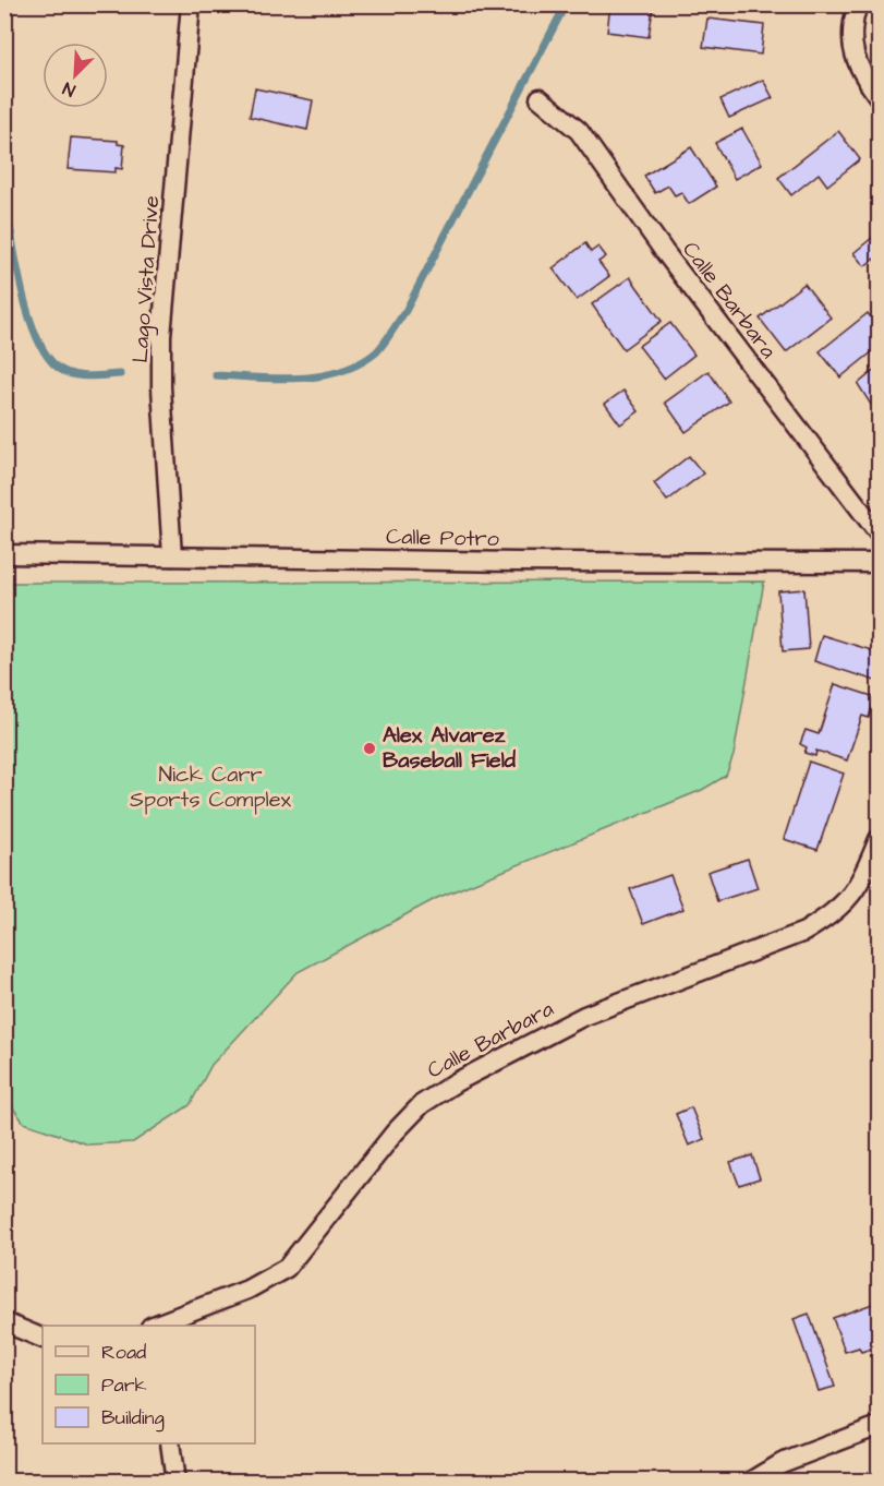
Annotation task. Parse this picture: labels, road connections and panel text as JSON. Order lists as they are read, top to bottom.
{
  "streets": {
    "street": ["Lago Vista Drive", "Calle Barbara", "Calle Potro"]
  },
  "crossings": [
    ["Lago Vista Drive", "Calle Potro"]
  ],
  "parks": ["Nick Carr Sports Complex"],
  "places": ["Alex Alvarez Baseball Field"],
  "legend": ["Road", "Park", "Building"],
  "north": "bottom left"
}
